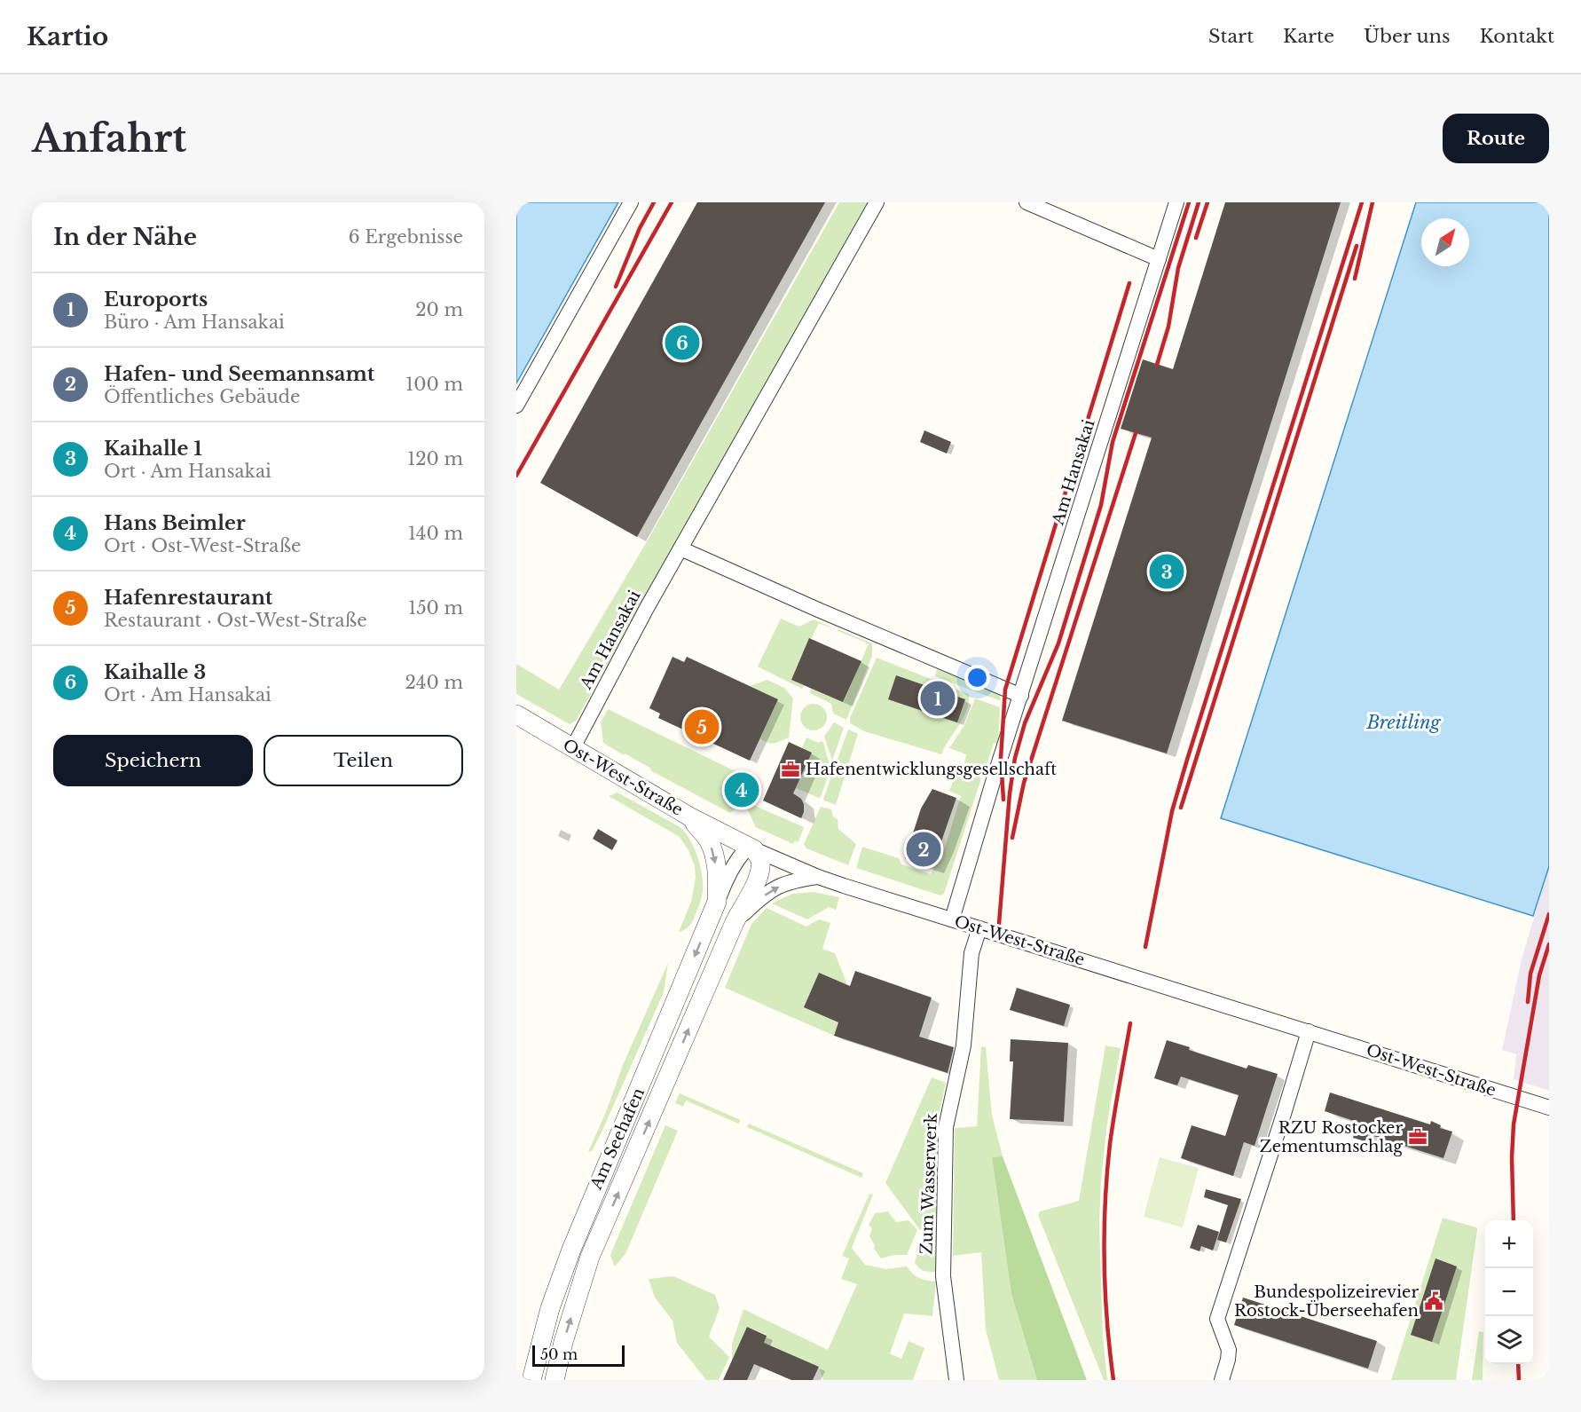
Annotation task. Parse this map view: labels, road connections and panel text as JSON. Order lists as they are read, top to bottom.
{
  "streets": {
    "street": [
      "Am Hansakai",
      "Ost-West-Straße",
      "Am Seehafen",
      "Zum Wasserwerk"
    ]
  },
  "crossings": [
    ["Am Hansakai", "Ost-West-Straße"],
    ["Ost-West-Straße", "Am Seehafen"],
    ["Ost-West-Straße", "Zum Wasserwerk"]
  ],
  "water": ["Breitling"],
  "places": {
    "office": ["Hafenentwicklungsgesellschaft", "RZU Rostocker Zementumschlag"],
    "public building": ["Bundespolizeirevier Rostock-Überseehafen"]
  },
  "scale_bar": "50 m",
  "north": "top right",
  "page": {
    "header": "Kartio",
    "nav": [
      "Start",
      "Karte",
      "Über uns",
      "Kontakt"
    ],
    "buttons": [
      "Route",
      ["Speichern", "Teilen"]
    ],
    "title": "Anfahrt",
    "heading": ["In der Nähe", "6 Ergebnisse"],
    "list": [
      {
        "mark": "1",
        "name": "Euroports",
        "note": "Büro · Am Hansakai",
        "value": "20 m"
      },
      {
        "mark": "2",
        "name": "Hafen- und Seemannsamt",
        "note": "Öffentliches Gebäude",
        "value": "100 m"
      },
      {
        "mark": "3",
        "name": "Kaihalle 1",
        "note": "Ort · Am Hansakai",
        "value": "120 m"
      },
      {
        "mark": "4",
        "name": "Hans Beimler",
        "note": "Ort · Ost-West-Straße",
        "value": "140 m"
      },
      {
        "mark": "5",
        "name": "Hafenrestaurant",
        "note": "Restaurant · Ost-West-Straße",
        "value": "150 m"
      },
      {
        "mark": "6",
        "name": "Kaihalle 3",
        "note": "Ort · Am Hansakai",
        "value": "240 m"
      }
    ],
    "pins": [
      "6",
      "3",
      "1",
      "5",
      "4",
      "2"
    ],
    "map_buttons": ["+", "−"],
    "scale": "50 m"
  }
}
